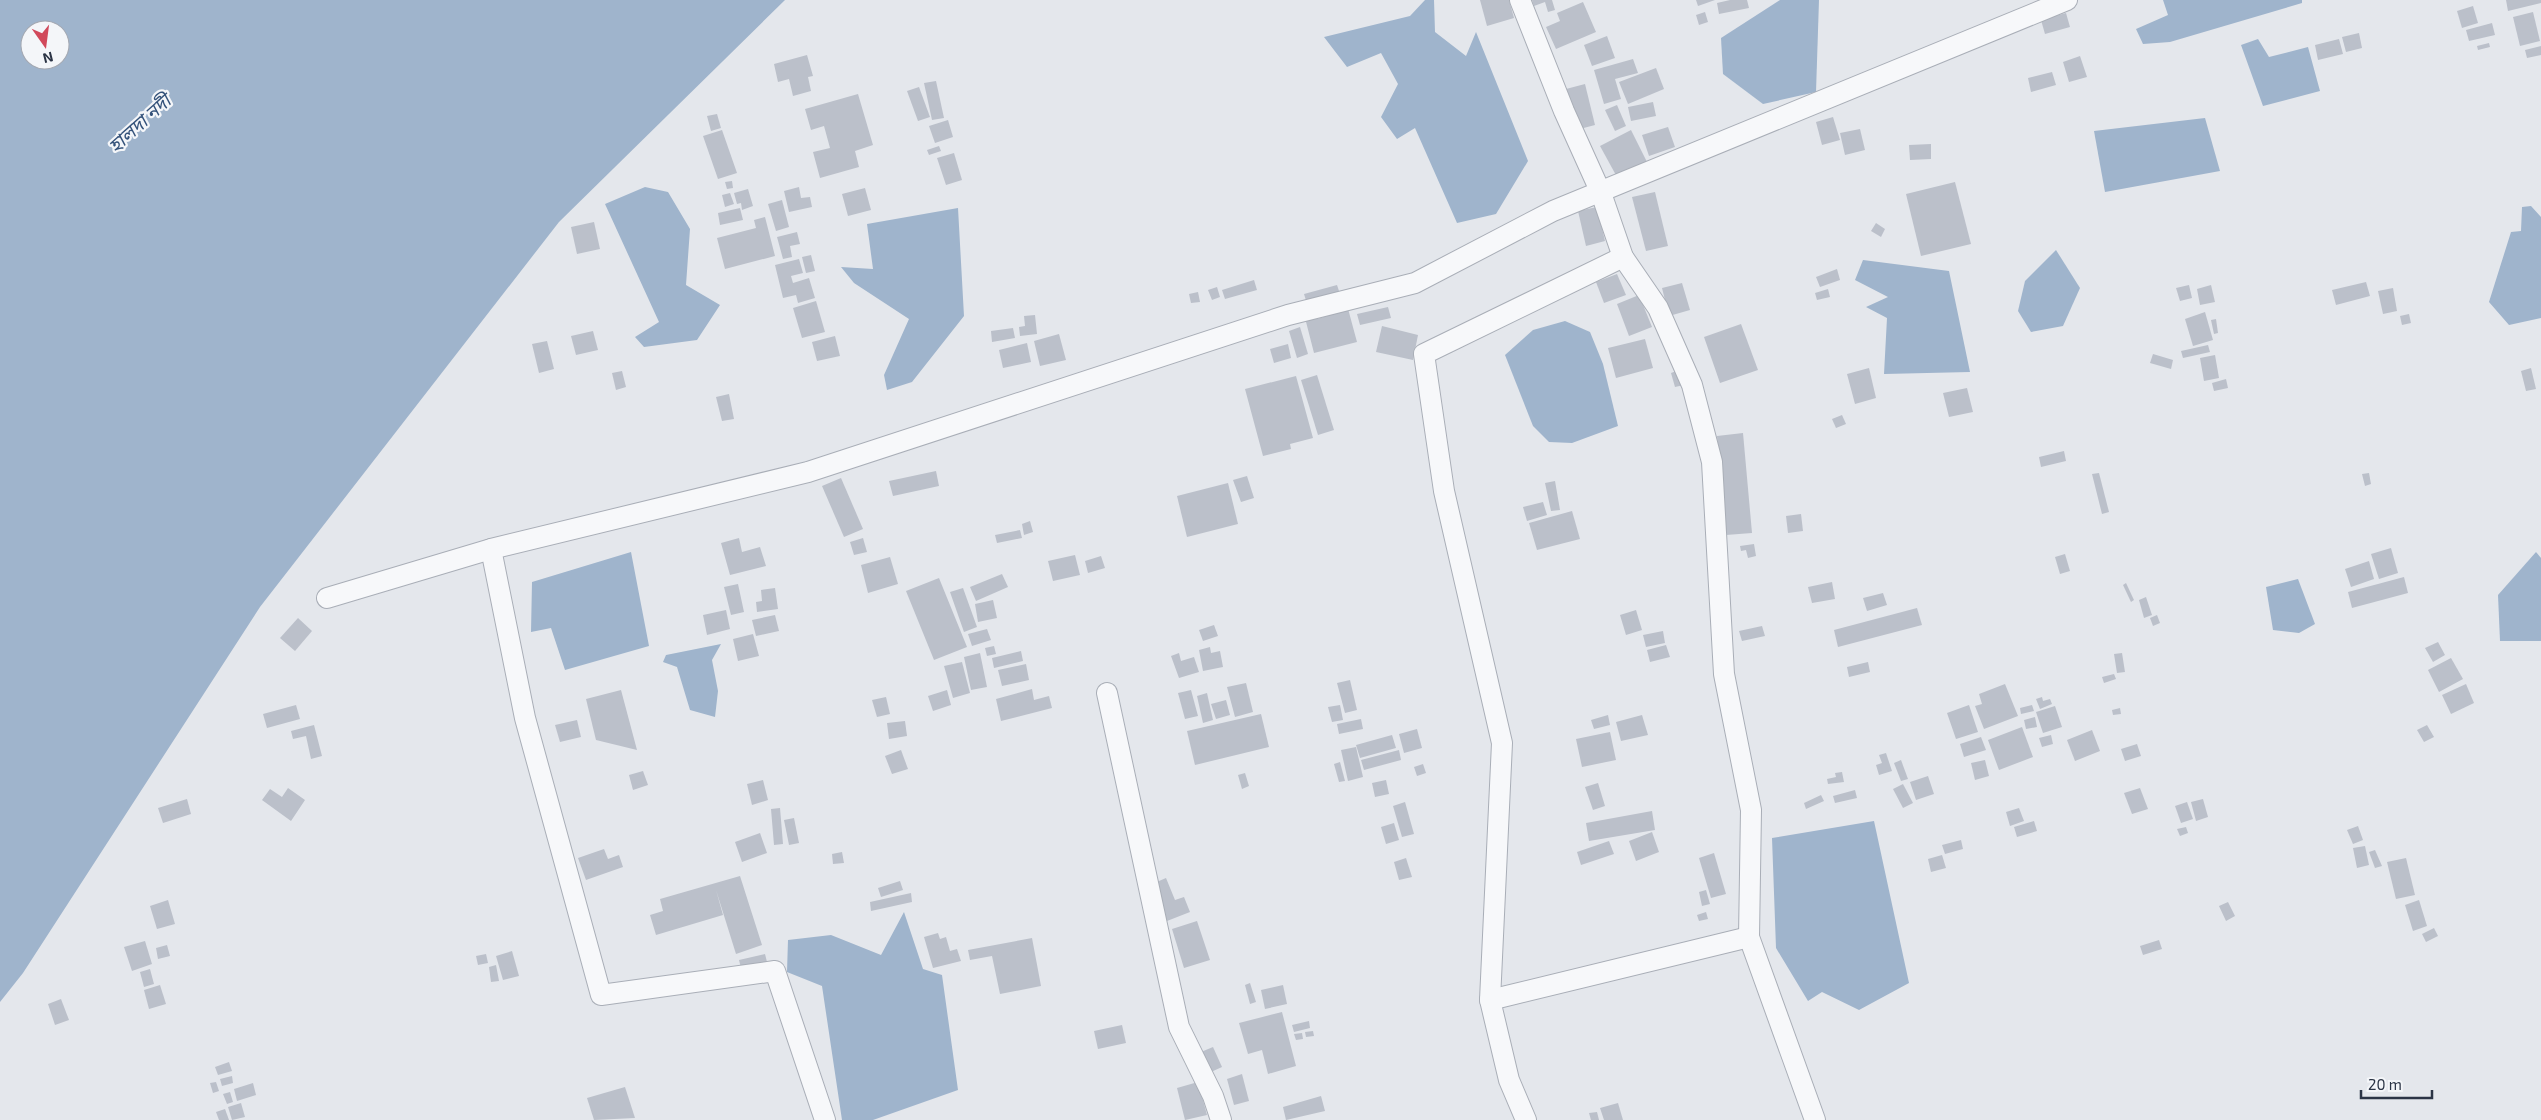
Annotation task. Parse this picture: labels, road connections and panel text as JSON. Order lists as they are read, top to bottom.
{
  "water": ["হালদা নদী"],
  "scale_bar": "20 m",
  "north": "bottom"
}
